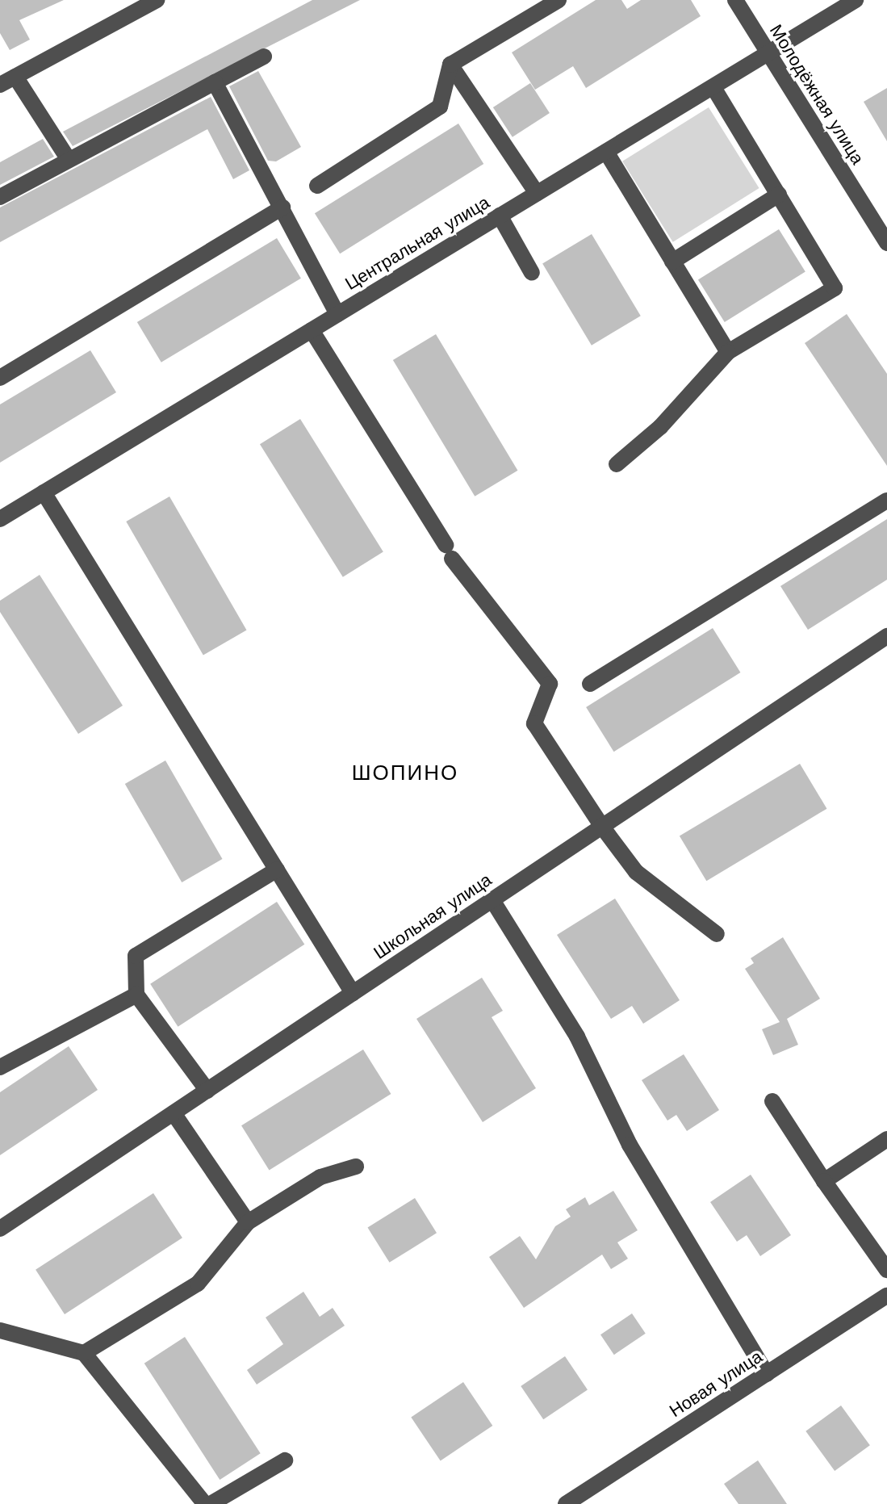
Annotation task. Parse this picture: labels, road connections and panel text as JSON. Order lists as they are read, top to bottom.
{
  "streets": {
    "street": [
      "Молодёжная улица",
      "Центральная улица",
      "Школьная улица",
      "Новая улица"
    ]
  },
  "crossings": [
    ["Молодёжная улица", "Центральная улица"]
  ],
  "districts": ["ШОПИНО"]
}
